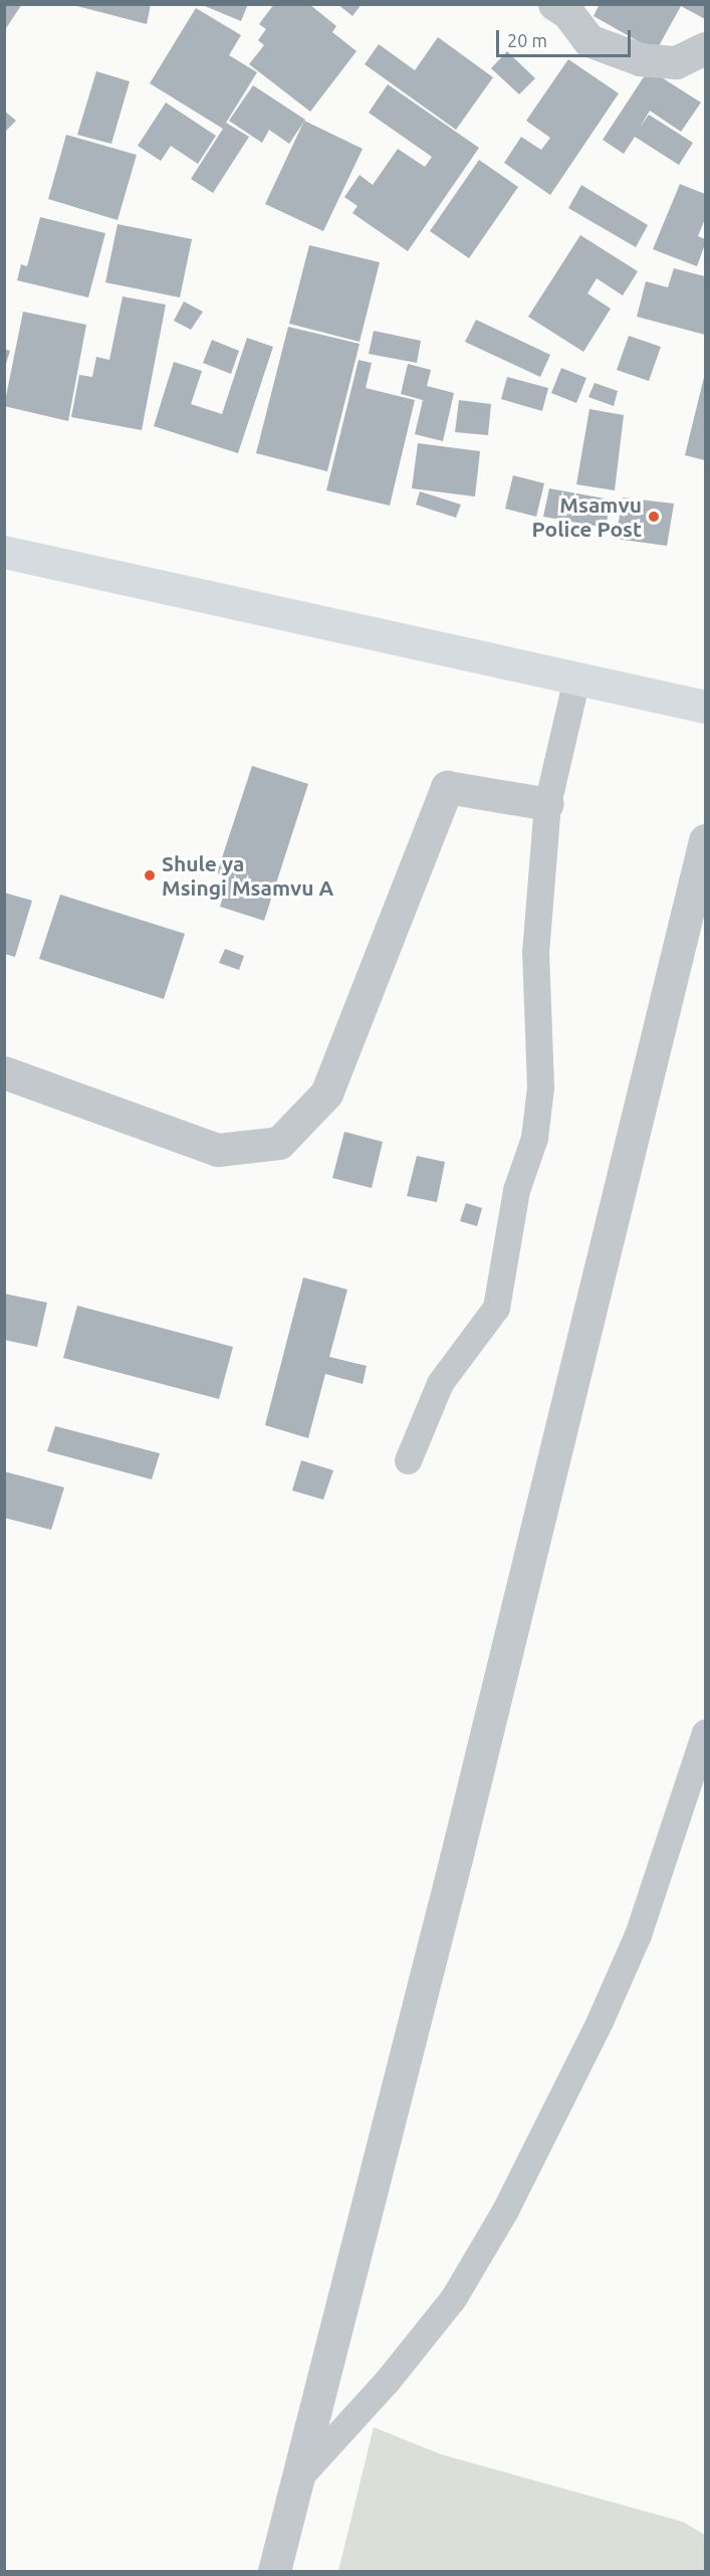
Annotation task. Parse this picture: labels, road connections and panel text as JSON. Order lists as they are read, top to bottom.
{
  "places": ["Msamvu Police Post", "Shule ya Msingi Msamvu A"],
  "scale_bar": "20 m"
}
